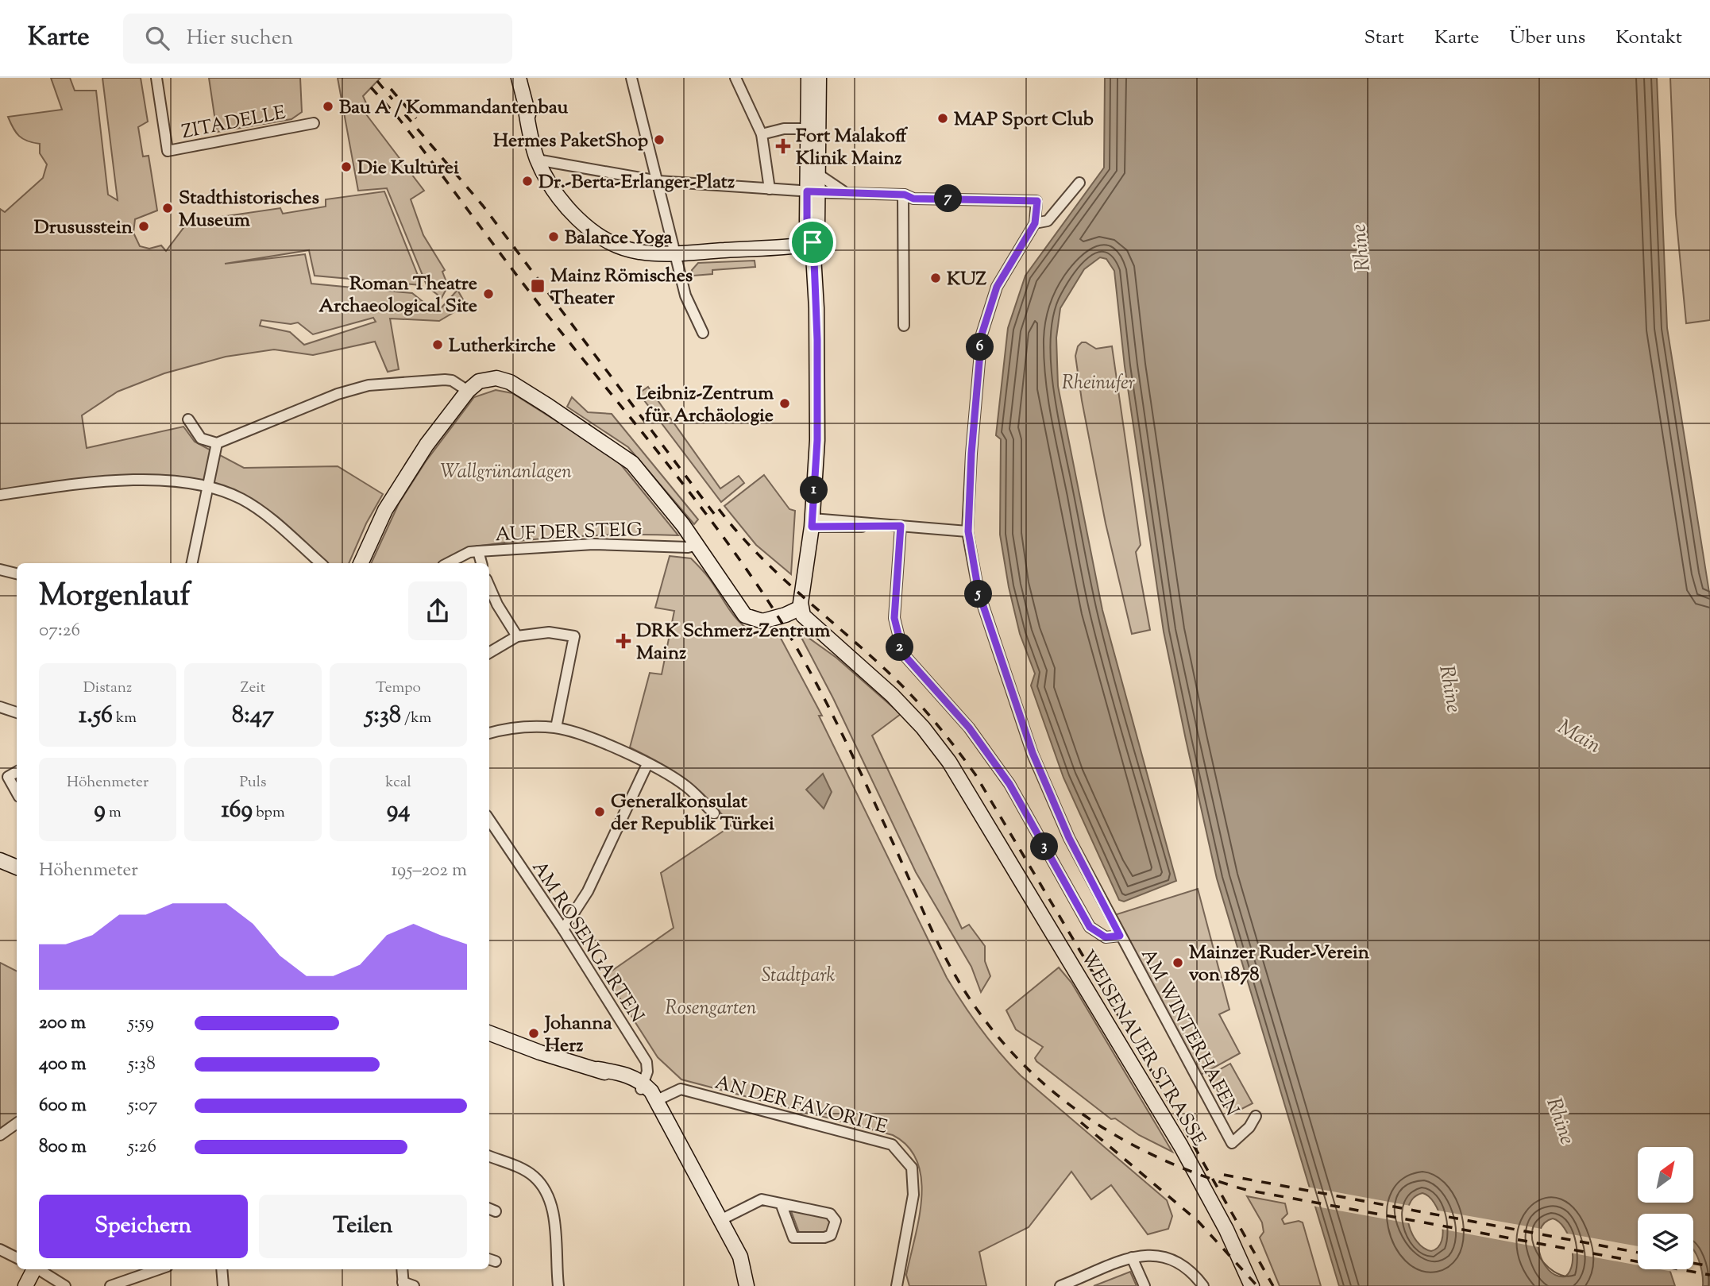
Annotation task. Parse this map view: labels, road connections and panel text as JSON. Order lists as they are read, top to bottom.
{
  "streets": {
    "street": [
      "ZITADELLE",
      "AUF DER STEIG",
      "AM ROSENGARTEN",
      "AM WINTERHAFEN",
      "WEISENAUER STRASSE",
      "AN DER FAVORITE"
    ]
  },
  "water": ["Rhine", "Main"],
  "parks": [
    "Rheinufer",
    "Wallgrünanlagen",
    "Stadtpark",
    "Rosengarten"
  ],
  "places": {
    "other": [
      "Bau A / Kommandantenbau",
      "MAP Sport Club",
      "Hermes PaketShop",
      "Die Kulturei",
      "Dr.-Berta-Erlanger-Platz",
      "Stadthistorisches Museum",
      "Drususstein",
      "Balance Yoga",
      "KUZ",
      "Roman Theatre Archaeological Site",
      "Lutherkirche",
      "Leibniz-Zentrum für Archäologie",
      "Generalkonsulat der Republik Türkei",
      "Mainzer Ruder-Verein von 1878",
      "Johanna Herz"
    ],
    "health": ["Fort Malakoff Klinik Mainz", "DRK Schmerz-Zentrum Mainz"],
    "transit": ["Mainz Römisches Theater"]
  },
  "north": "top right",
  "page": {
    "header": "Karte",
    "search": "Hier suchen",
    "nav": [
      "Start",
      "Karte",
      "Über uns",
      "Kontakt"
    ],
    "pins": [
      "7",
      "6",
      "1",
      "5",
      "2",
      "3"
    ],
    "heading": ["Morgenlauf", "07:26"],
    "stats": [
      ["Distanz", "1.56 km"],
      ["Zeit", "8:47"],
      ["Tempo", "5:38 /km"],
      ["Höhenmeter", "9 m"],
      ["Puls", "169 bpm"],
      ["kcal", "94"]
    ],
    "chart": ["Höhenmeter", "195–202 m"],
    "list": [
      {
        "name": "200 m",
        "note": "5:59"
      },
      {
        "name": "400 m",
        "note": "5:38"
      },
      {
        "name": "600 m",
        "note": "5:07"
      },
      {
        "name": "800 m",
        "note": "5:26"
      }
    ],
    "buttons": ["Speichern", "Teilen"]
  }
}
